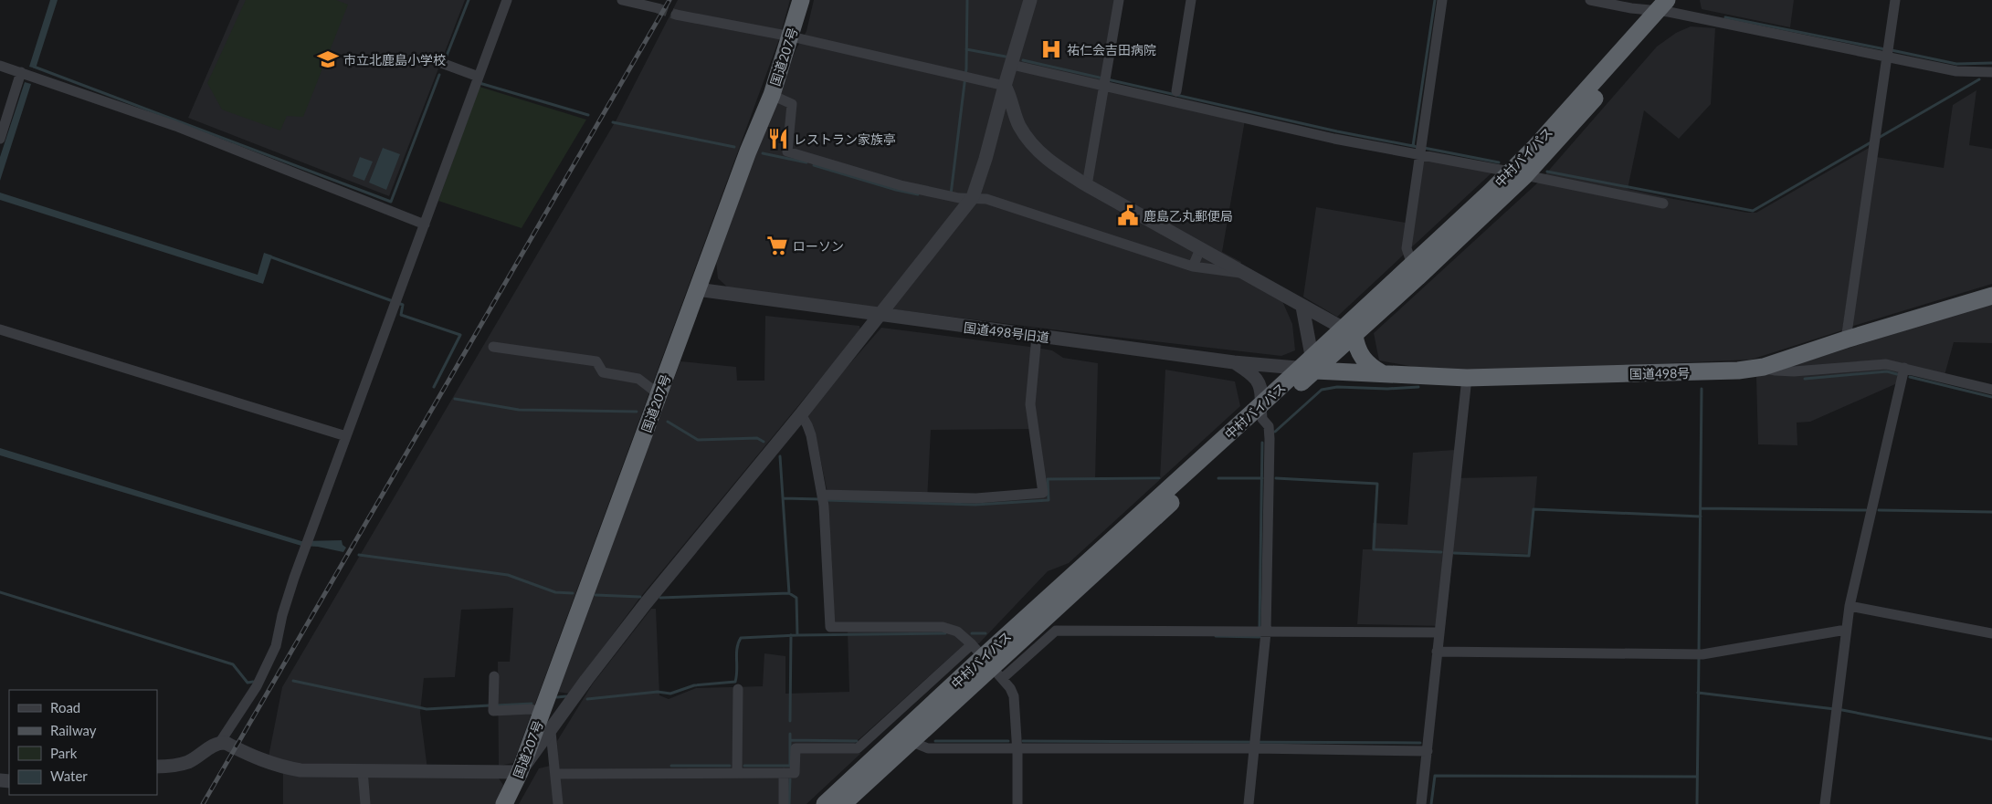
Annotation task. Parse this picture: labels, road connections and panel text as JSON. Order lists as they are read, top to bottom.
{
  "streets": {
    "highway": ["国道207号", "中村バイパス", "国道498号"],
    "street": ["国道498号旧道"]
  },
  "crossings": [
    ["国道207号", "国道498号旧道"],
    ["中村バイパス", "国道498号旧道"],
    ["中村バイパス", "国道498号"],
    ["国道498号旧道", "国道498号"]
  ],
  "places": {
    "hospital": ["祐仁会吉田病院"],
    "school or university": ["市立北鹿島小学校"],
    "restaurant": ["レストラン家族亭"],
    "public building": ["鹿島乙丸郵便局"],
    "supermarket": ["ローソン"]
  },
  "legend": [
    "Road",
    "Railway",
    "Park",
    "Water"
  ]
}
